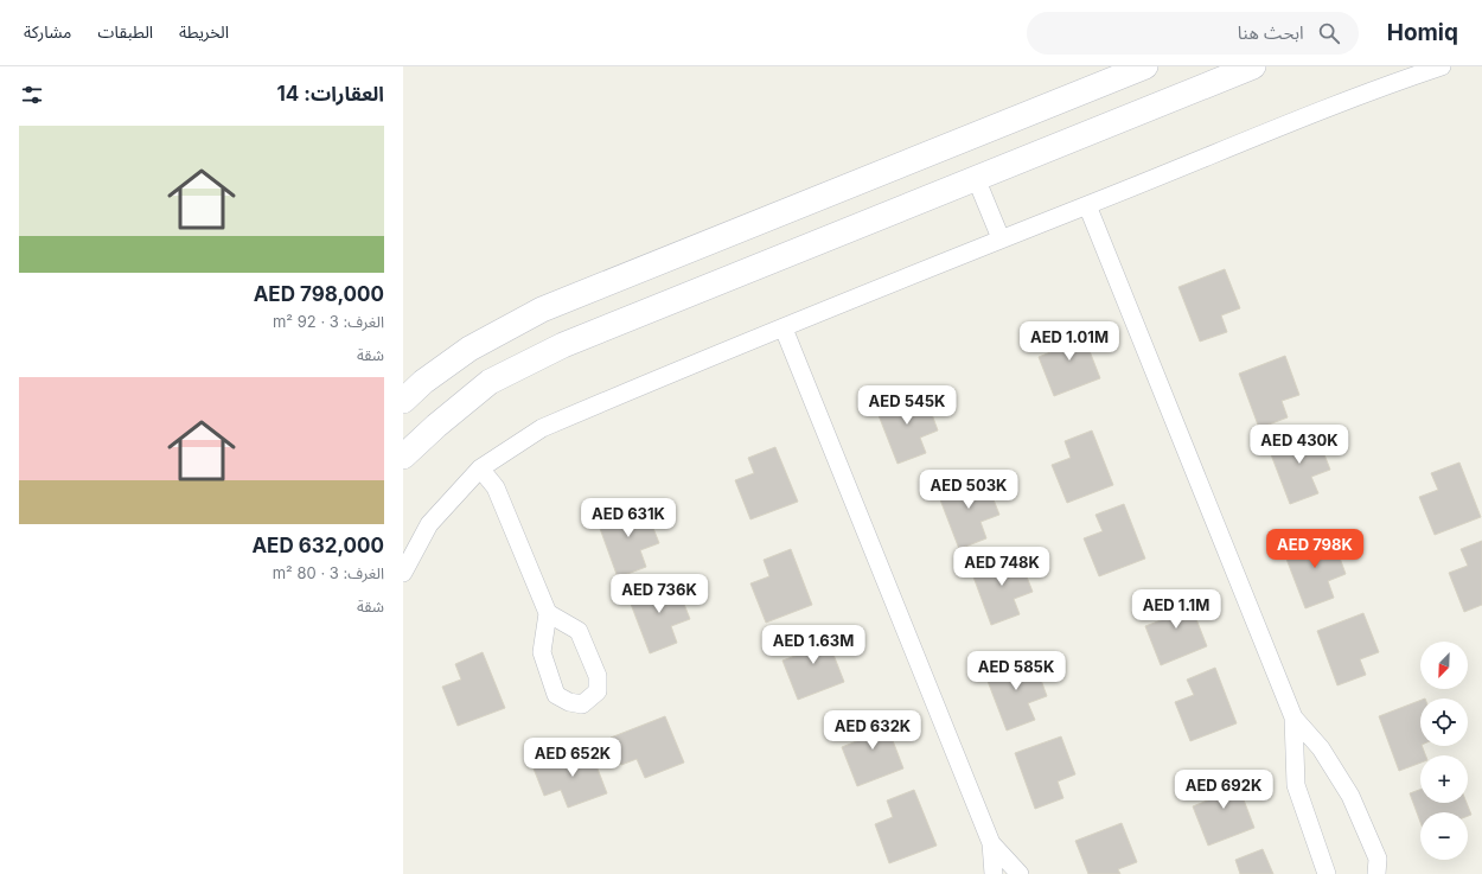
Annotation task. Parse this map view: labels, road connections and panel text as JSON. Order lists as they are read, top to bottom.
{
  "north": "bottom left",
  "page": {
    "header": "Homiq",
    "search": "ابحث هنا",
    "nav": ["الخريطة", "الطبقات", "مشاركة"],
    "heading": "العقارات: 14",
    "list": [
      {
        "name": "AED 798,000",
        "note": "الغرف: 3 · 92 m² · شقة"
      },
      {
        "name": "AED 632,000",
        "note": "الغرف: 3 · 80 m² · شقة"
      }
    ],
    "price": [
      "AED 1.01M",
      "AED 545K",
      "AED 430K",
      "AED 503K",
      "AED 631K",
      "AED 798K",
      "AED 748K",
      "AED 736K",
      "AED 1.1M",
      "AED 1.63M",
      "AED 585K",
      "AED 632K",
      "AED 652K",
      "AED 692K"
    ],
    "map_buttons": ["+", "−"]
  }
}
